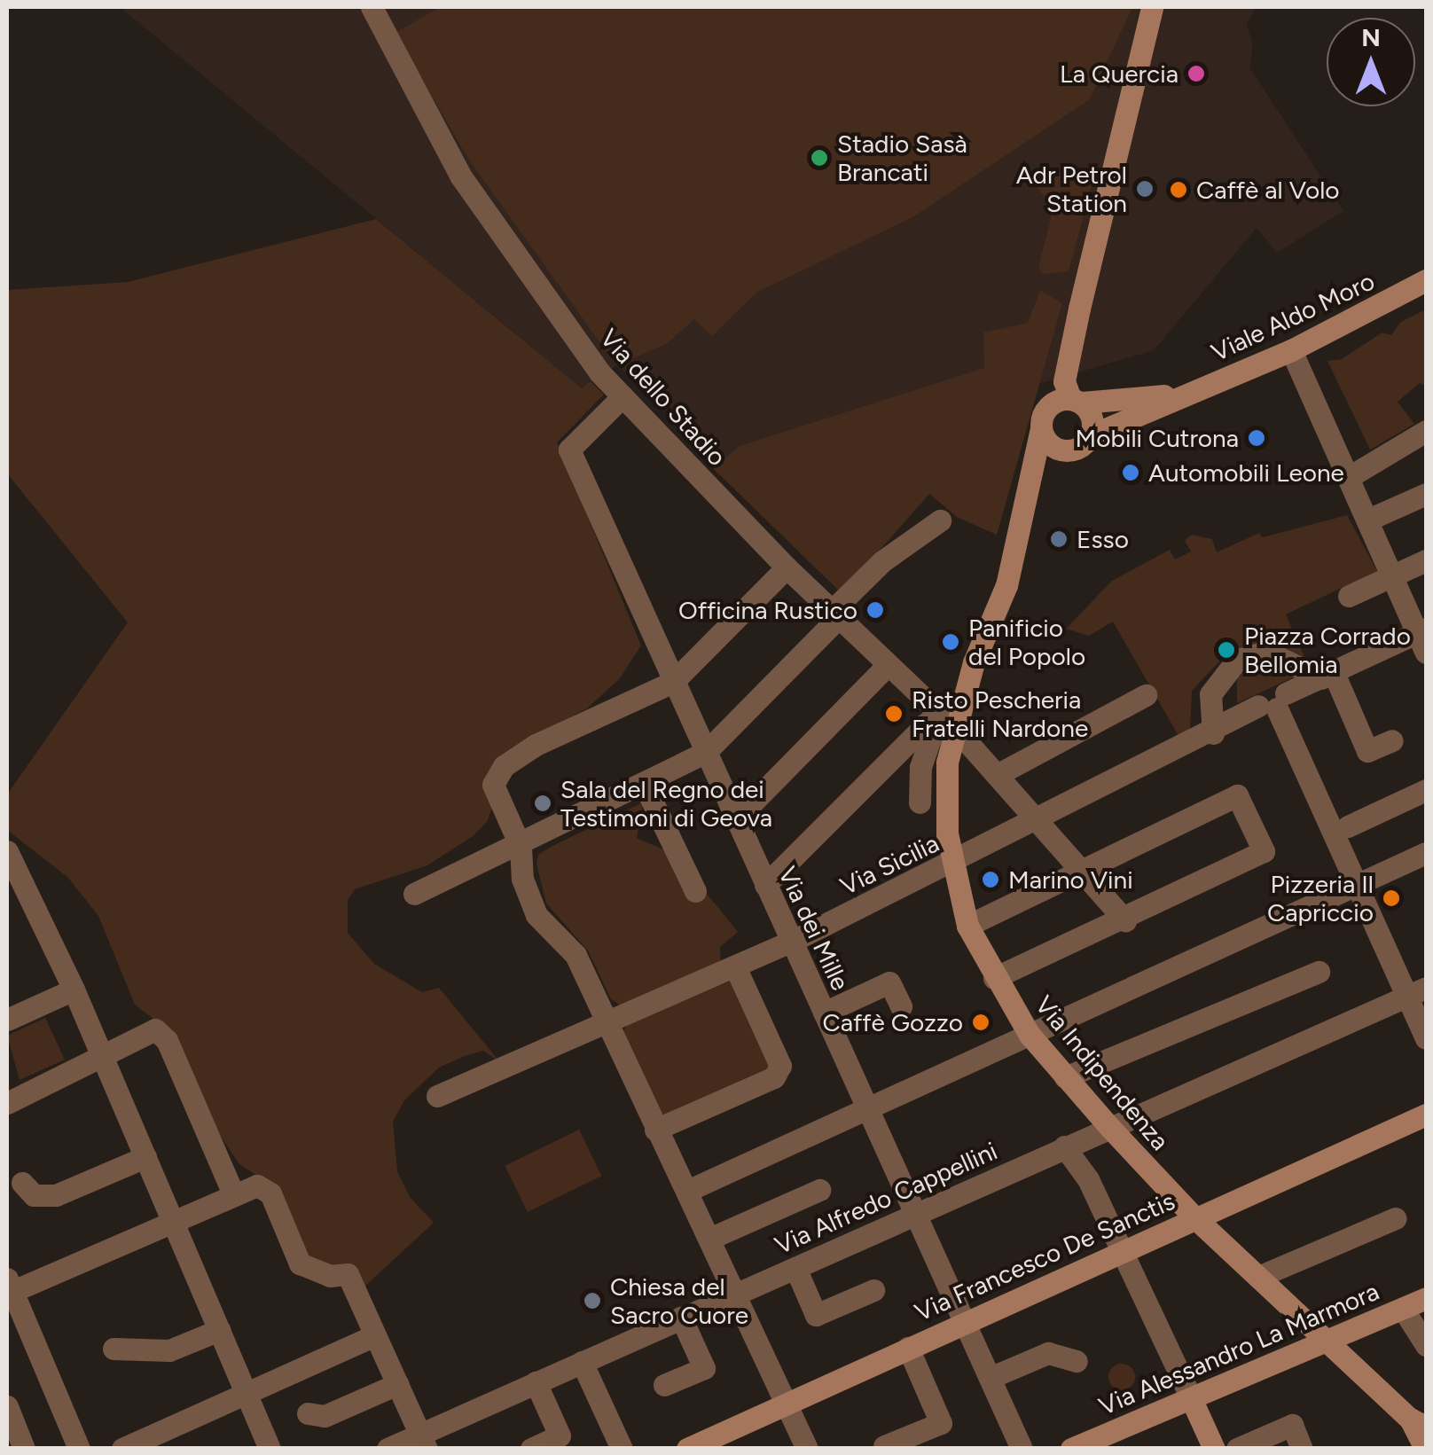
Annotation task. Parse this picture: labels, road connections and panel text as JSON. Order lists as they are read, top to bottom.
{
  "streets": {
    "street": [
      "Viale Aldo Moro",
      "Via dello Stadio",
      "Via Sicilia",
      "Via dei Mille",
      "Via Indipendenza",
      "Via Alfredo Cappellini",
      "Via Francesco De Sanctis",
      "Via Alessandro La Marmora"
    ]
  },
  "crossings": [
    ["Via dello Stadio", "Via Sicilia"],
    ["Via dello Stadio", "Via dei Mille"],
    ["Via dello Stadio", "Via Indipendenza"],
    ["Via Sicilia", "Via dei Mille"],
    ["Via Sicilia", "Via Indipendenza"],
    ["Via dei Mille", "Via Alfredo Cappellini"],
    ["Via dei Mille", "Via Francesco De Sanctis"],
    ["Via Indipendenza", "Via Alfredo Cappellini"],
    ["Via Indipendenza", "Via Francesco De Sanctis"],
    ["Via Indipendenza", "Via Alessandro La Marmora"]
  ],
  "places": [
    "La Quercia",
    "Stadio Sasà Brancati",
    "Adr Petrol Station",
    "Caffè al Volo",
    "Mobili Cutrona",
    "Automobili Leone",
    "Esso",
    "Officina Rustico",
    "Panificio del Popolo",
    "Piazza Corrado Bellomia",
    "Risto Pescheria Fratelli Nardone",
    "Sala del Regno dei Testimoni di Geova",
    "Marino Vini",
    "Pizzeria Il Capriccio",
    "Caffè Gozzo",
    "Chiesa del Sacro Cuore"
  ],
  "north": "top"
}
